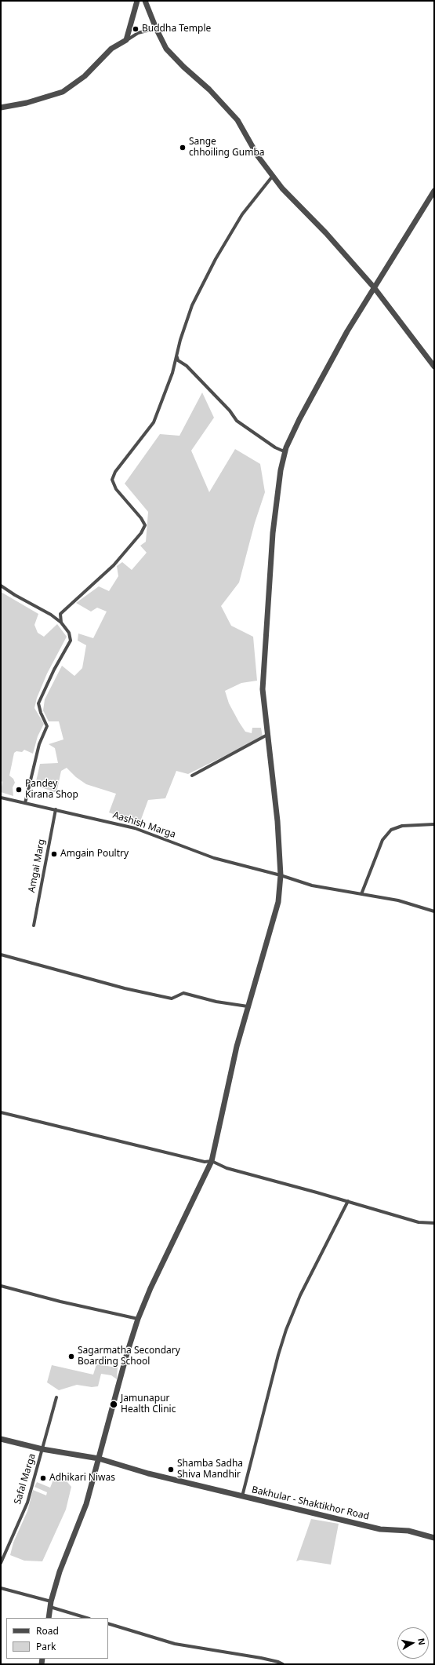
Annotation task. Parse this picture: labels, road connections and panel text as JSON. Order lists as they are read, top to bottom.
{
  "streets": {
    "street": [
      "Aashish Marga",
      "Amgai Marg",
      "Safal Marga",
      "Bakhular - Shaktikhor Road"
    ]
  },
  "crossings": [
    ["Aashish Marga", "Amgai Marg"],
    ["Safal Marga", "Bakhular - Shaktikhor Road"]
  ],
  "places": [
    "Buddha Temple",
    "Sange chhoiling Gumba",
    "Pandey Kirana Shop",
    "Amgain Poultry",
    "Sagarmatha Secondary Boarding School",
    "Jamunapur Health Clinic",
    "Shamba Sadha Shiva Mandhir",
    "Adhikari Niwas"
  ],
  "legend": ["Road", "Park"],
  "north": "right"
}
